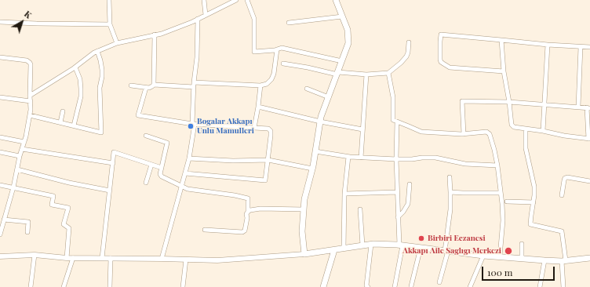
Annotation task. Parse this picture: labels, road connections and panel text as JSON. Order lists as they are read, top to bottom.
{
  "places": ["Bogalar Akkapı Unlu Mamulleri", "Birbiri Eczanesi", "Akkapı Aile Saglıgı Merkezi"],
  "scale_bar": "100 m",
  "north": "top right"
}
